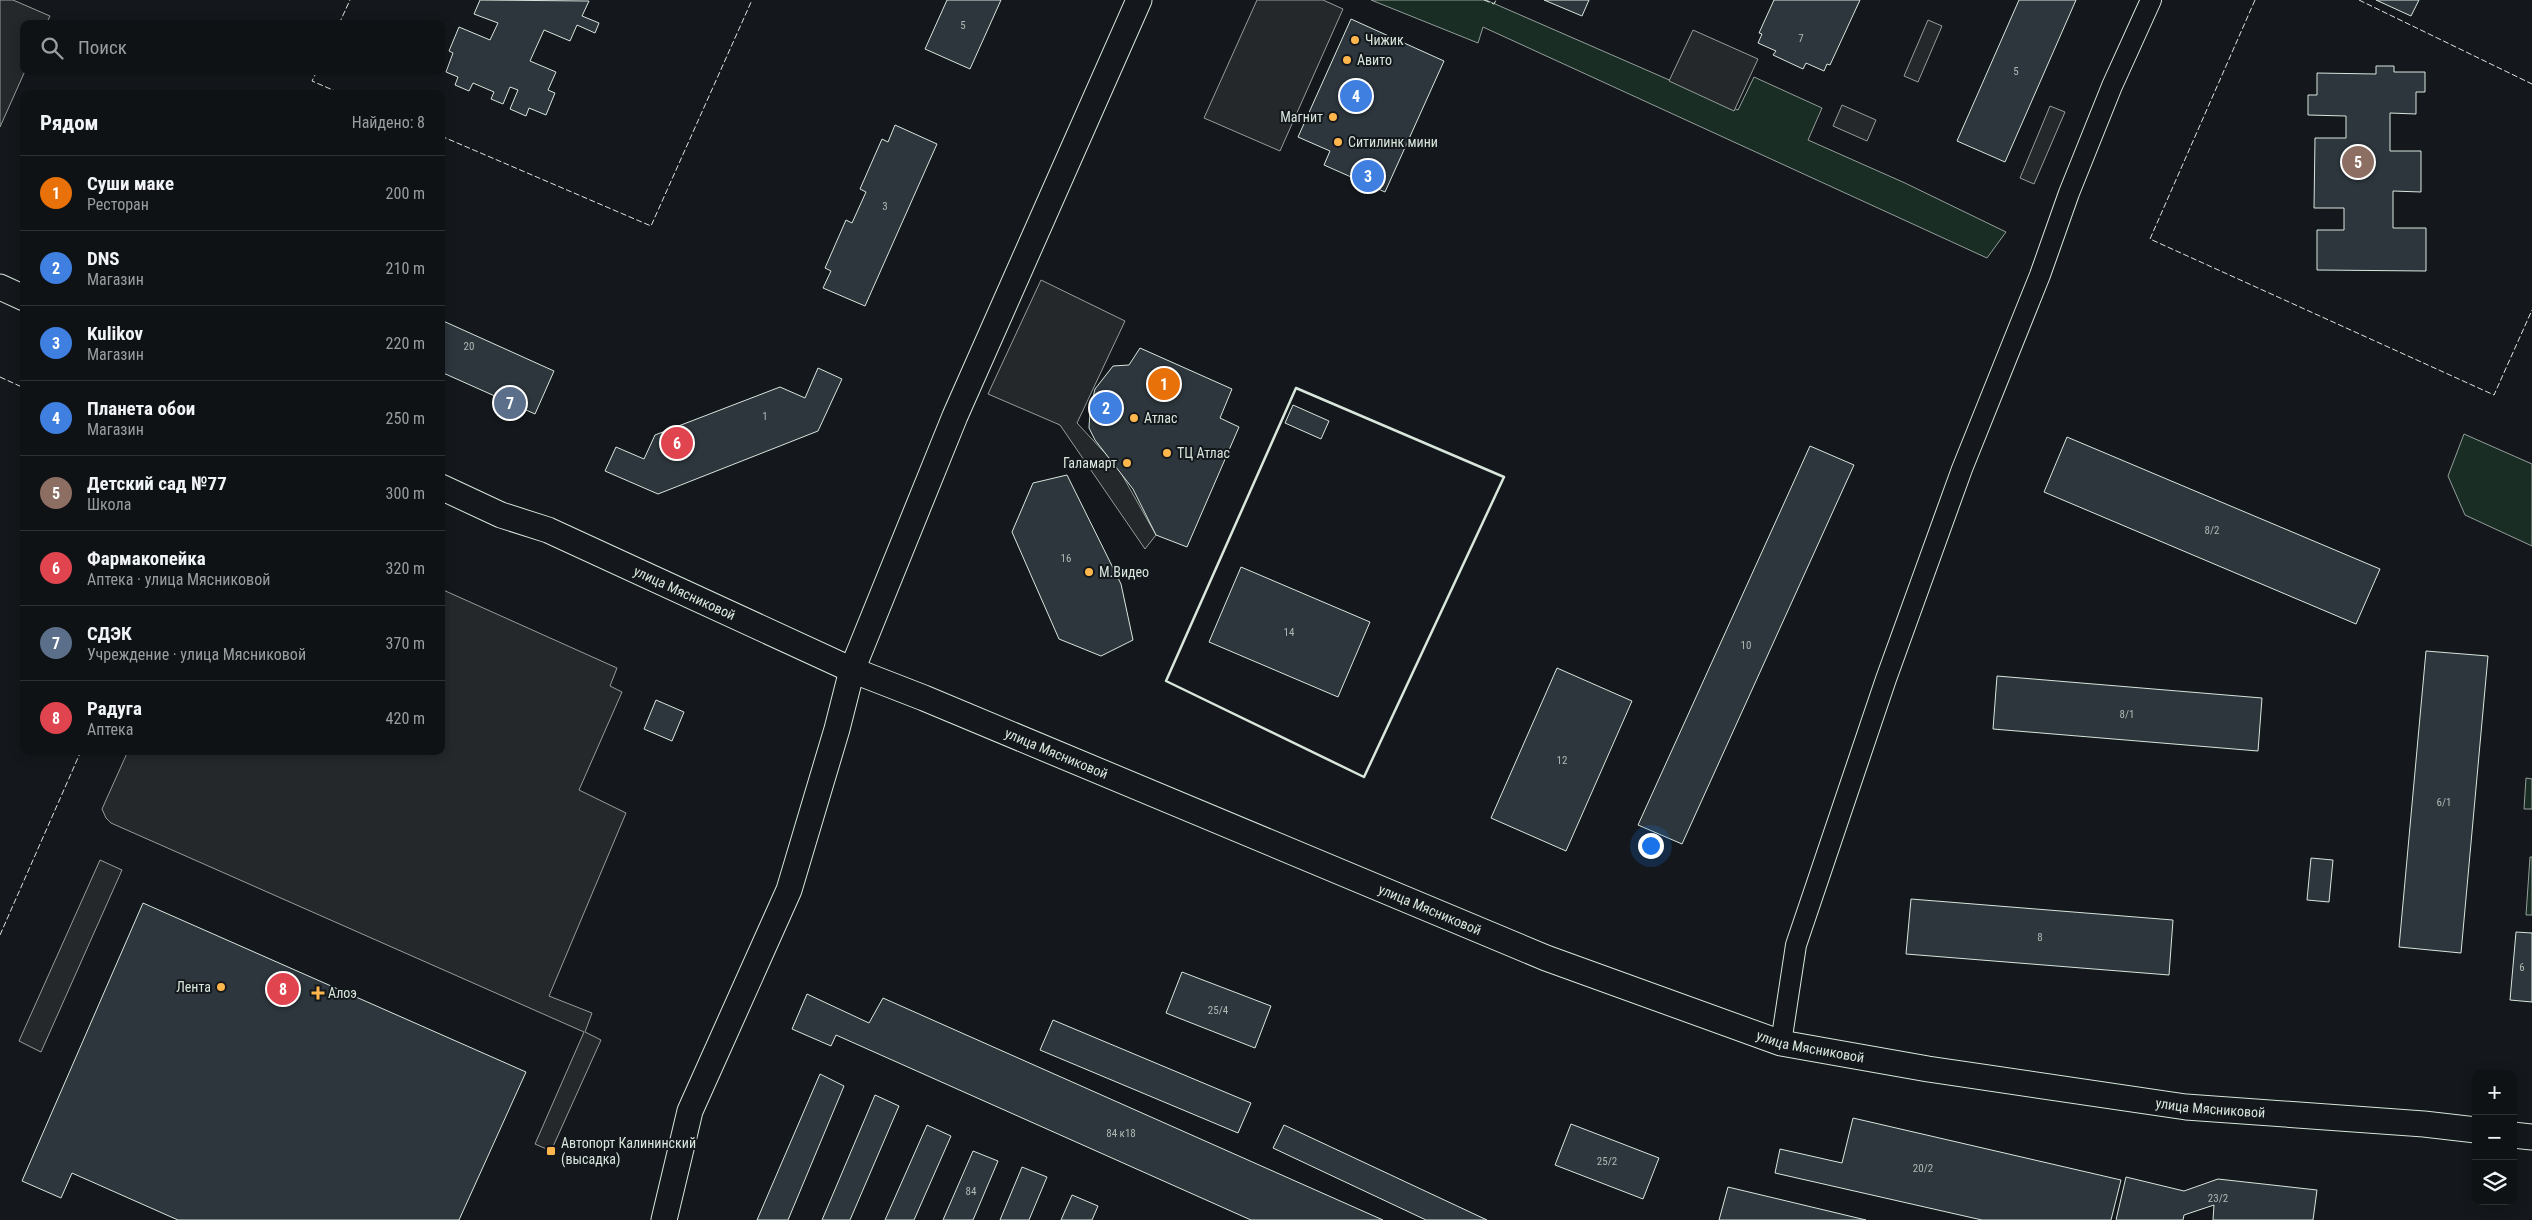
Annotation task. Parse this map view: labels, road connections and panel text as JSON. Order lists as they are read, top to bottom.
{
  "streets": {
    "street": ["улица Мясниковой"]
  },
  "places": {
    "other": [
      "Чижик",
      "Авито",
      "Магнит",
      "Ситилинк мини",
      "Атлас",
      "ТЦ Атлас",
      "Галамарт",
      "М.Видео",
      "Лента"
    ],
    "health": ["Алоэ"],
    "transit": ["Автопорт Калининский (высадка)"]
  },
  "house_numbers": [
    "5",
    "7",
    "5",
    "3",
    "20",
    "1",
    "8/2",
    "16",
    "14",
    "10",
    "8/1",
    "12",
    "6/1",
    "8",
    "6",
    "25/4",
    "84 к18",
    "25/2",
    "20/2",
    "84",
    "23/2"
  ],
  "page": {
    "search": "Поиск",
    "pins": [
      "4",
      "5",
      "3",
      "1",
      "7",
      "2",
      "6",
      "8"
    ],
    "heading": ["Рядом", "Найдено: 8"],
    "list": [
      {
        "mark": "1",
        "name": "Суши маке",
        "note": "Ресторан",
        "value": "200 m"
      },
      {
        "mark": "2",
        "name": "DNS",
        "note": "Магазин",
        "value": "210 m"
      },
      {
        "mark": "3",
        "name": "Kulikov",
        "note": "Магазин",
        "value": "220 m"
      },
      {
        "mark": "4",
        "name": "Планета обои",
        "note": "Магазин",
        "value": "250 m"
      },
      {
        "mark": "5",
        "name": "Детский сад №77",
        "note": "Школа",
        "value": "300 m"
      },
      {
        "mark": "6",
        "name": "Фармакопейка",
        "note": "Аптека · улица Мясниковой",
        "value": "320 m"
      },
      {
        "mark": "7",
        "name": "СДЭК",
        "note": "Учреждение · улица Мясниковой",
        "value": "370 m"
      },
      {
        "mark": "8",
        "name": "Радуга",
        "note": "Аптека",
        "value": "420 m"
      }
    ],
    "map_buttons": ["+", "−"]
  }
}
